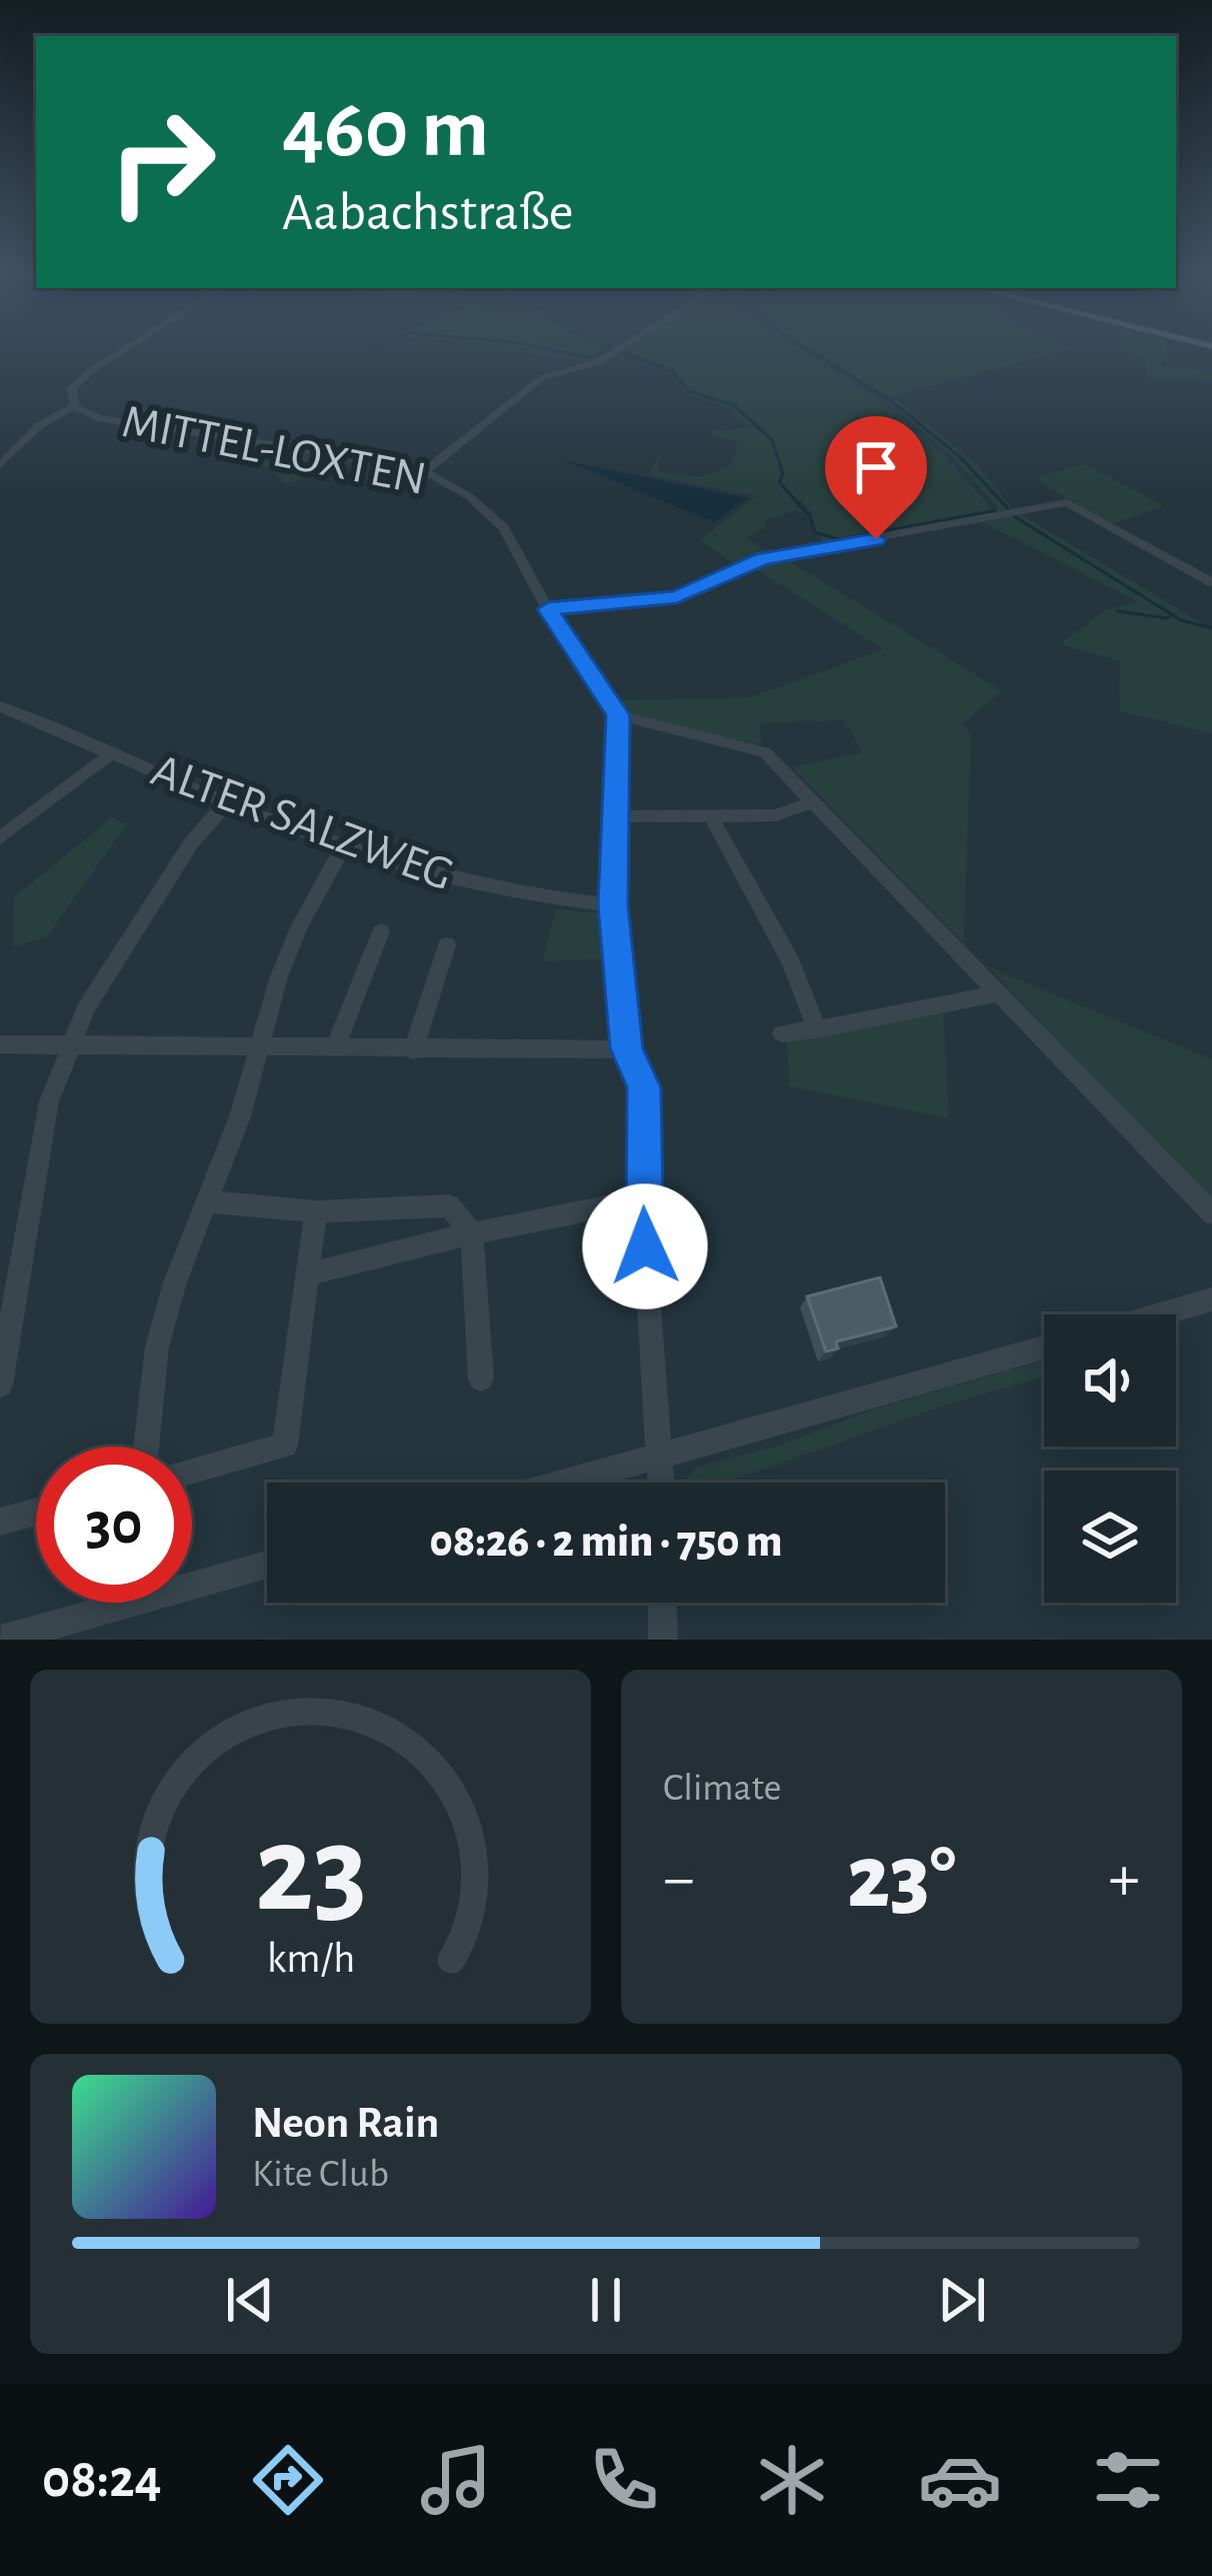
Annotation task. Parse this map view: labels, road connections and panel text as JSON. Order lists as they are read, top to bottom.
{
  "streets": {
    "street": ["MITTEL-LOXTEN", "ALTER SALZWEG"]
  },
  "page": {
    "turn": ["460 m", "Aabachstraße"],
    "limit": "30",
    "trip": "08:26 · 2 min · 750 m",
    "tile": "Climate",
    "heat": ["−", "23°", "+"],
    "song": ["Neon Rain", "Kite Club"],
    "tabs": "08:24",
    "gauge": ["23", "km/h"]
  }
}
